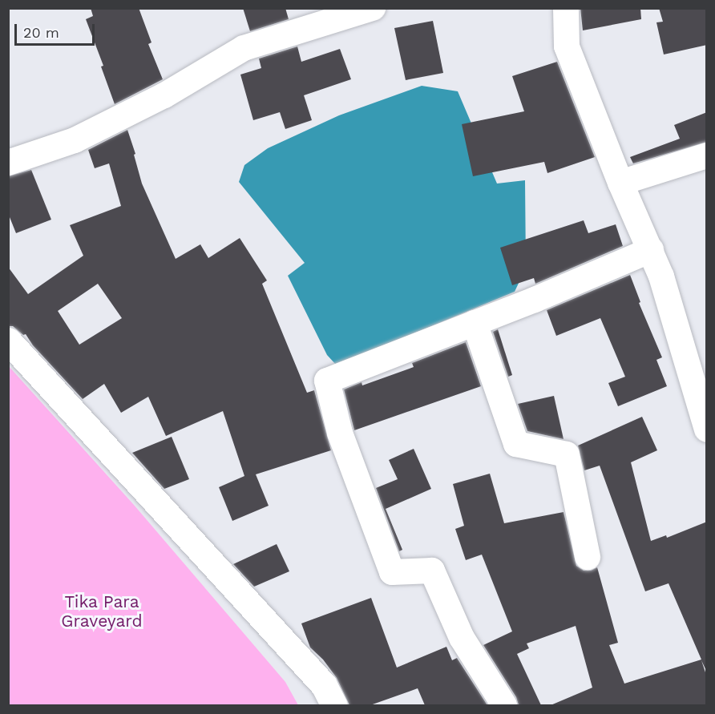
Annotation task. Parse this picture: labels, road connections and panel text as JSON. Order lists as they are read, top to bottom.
{
  "parks": ["Tika Para Graveyard"],
  "scale_bar": "20 m"
}
